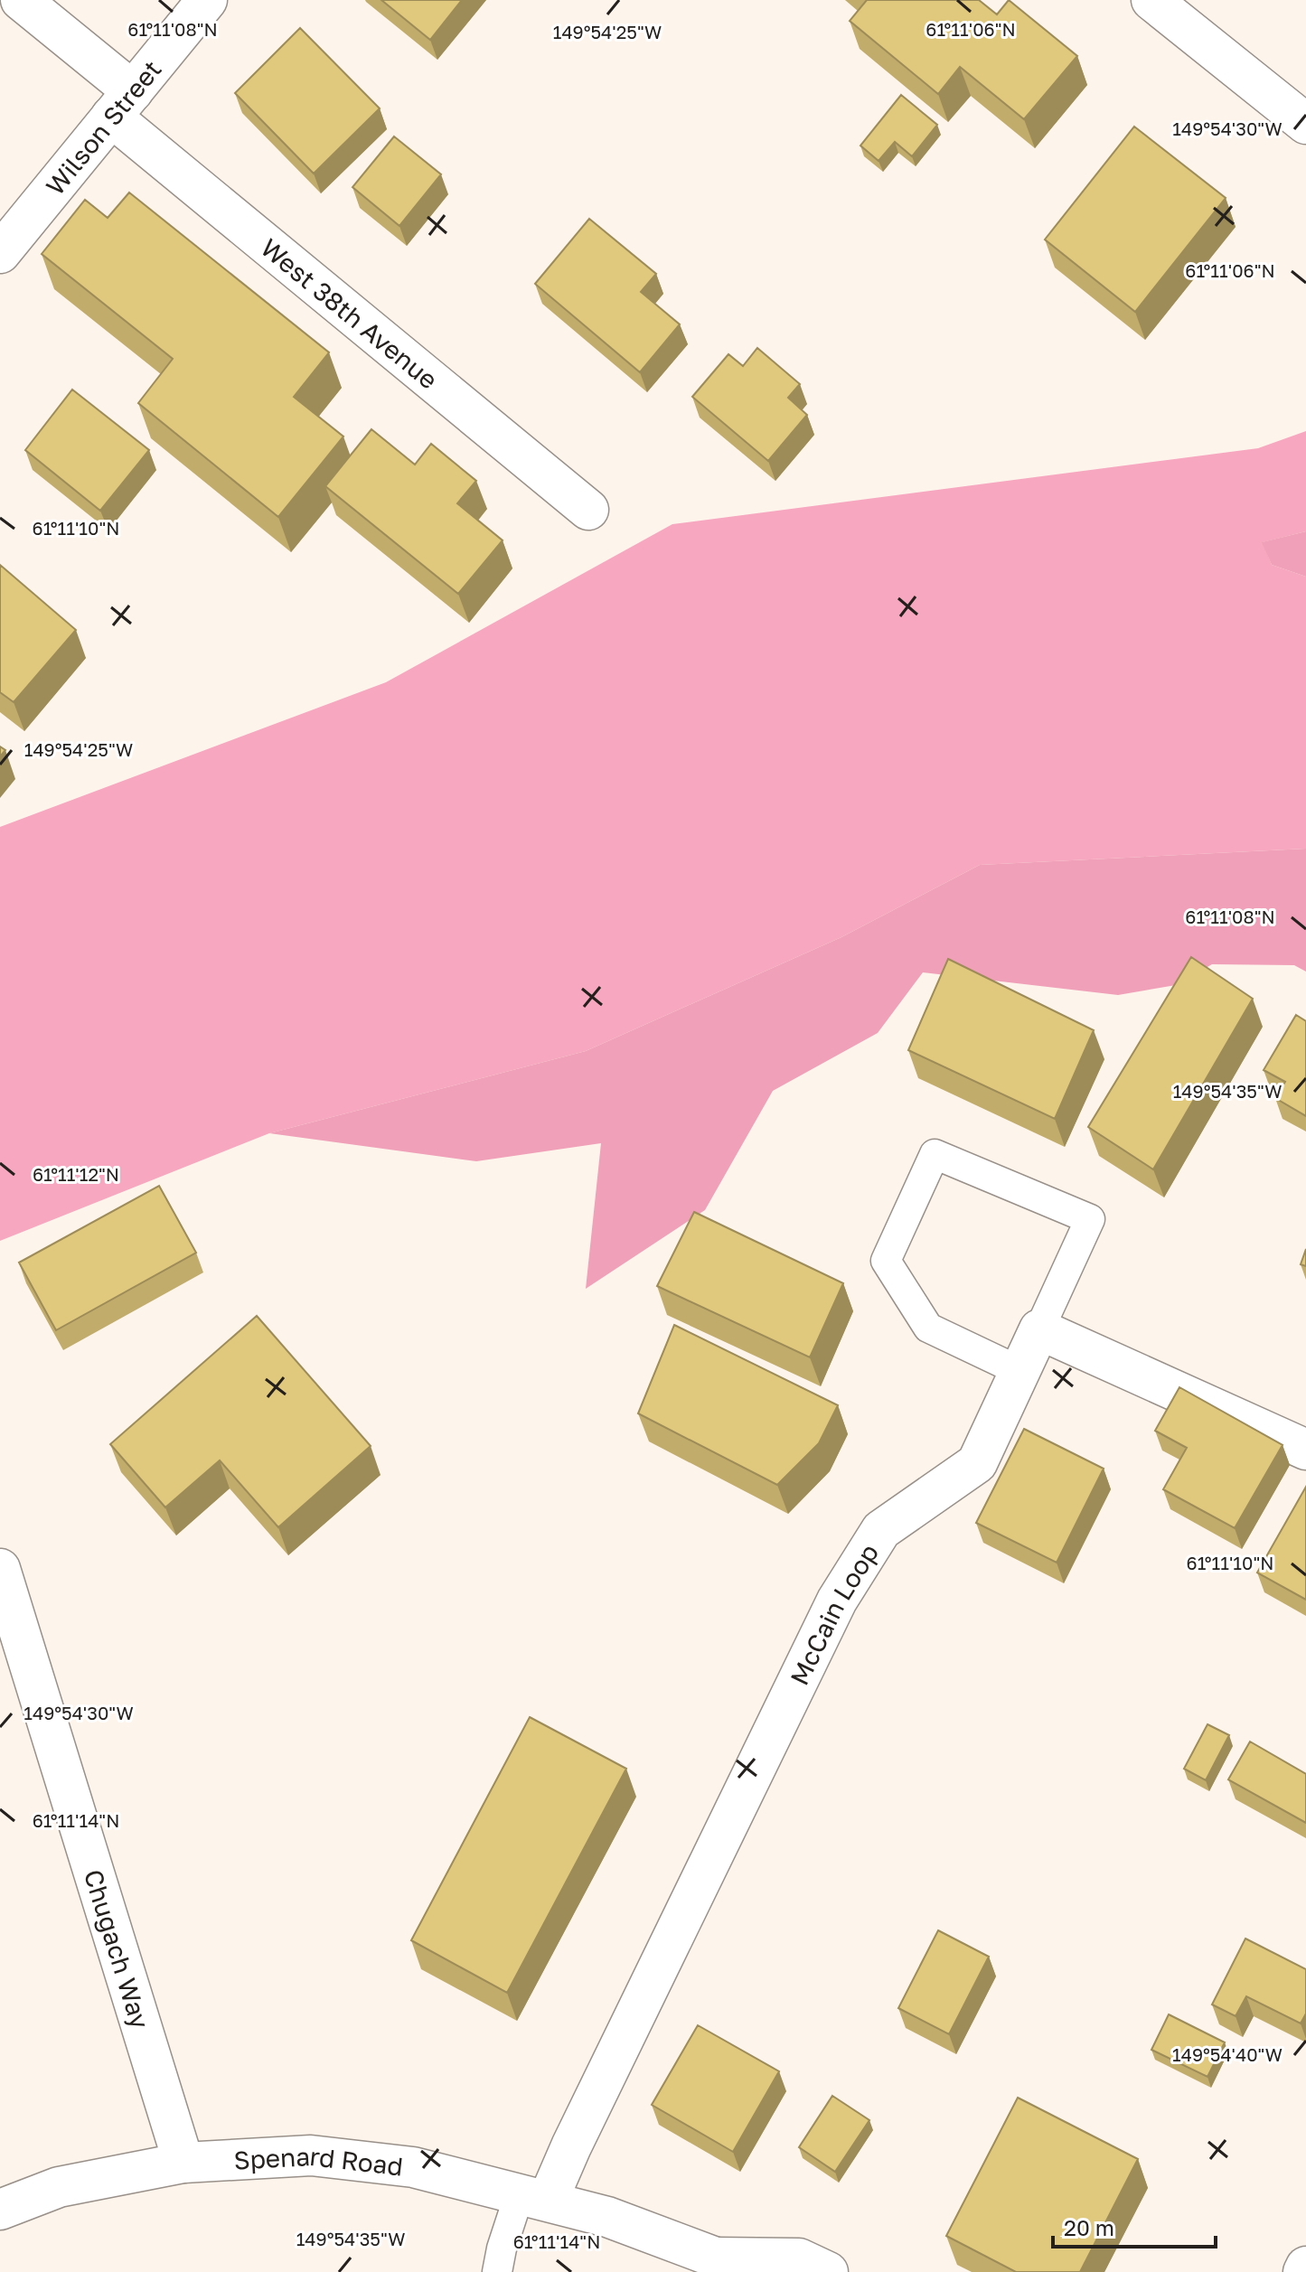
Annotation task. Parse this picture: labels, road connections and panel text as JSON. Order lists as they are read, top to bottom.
{
  "streets": {
    "street": [
      "Wilson Street",
      "West 38th Avenue",
      "McCain Loop",
      "Chugach Way",
      "Spenard Road"
    ]
  },
  "crossings": [
    ["Wilson Street", "West 38th Avenue"],
    ["McCain Loop", "Spenard Road"],
    ["Chugach Way", "Spenard Road"]
  ],
  "scale_bar": "20 m",
  "coordinates": [
    "61°11'08\"N",
    "61°11'06\"N",
    "149°54'25\"W",
    "149°54'30\"W",
    "61°11'10\"N",
    "149°54'35\"W",
    "61°11'12\"N",
    "61°11'14\"N",
    "149°54'40\"W"
  ]
}
